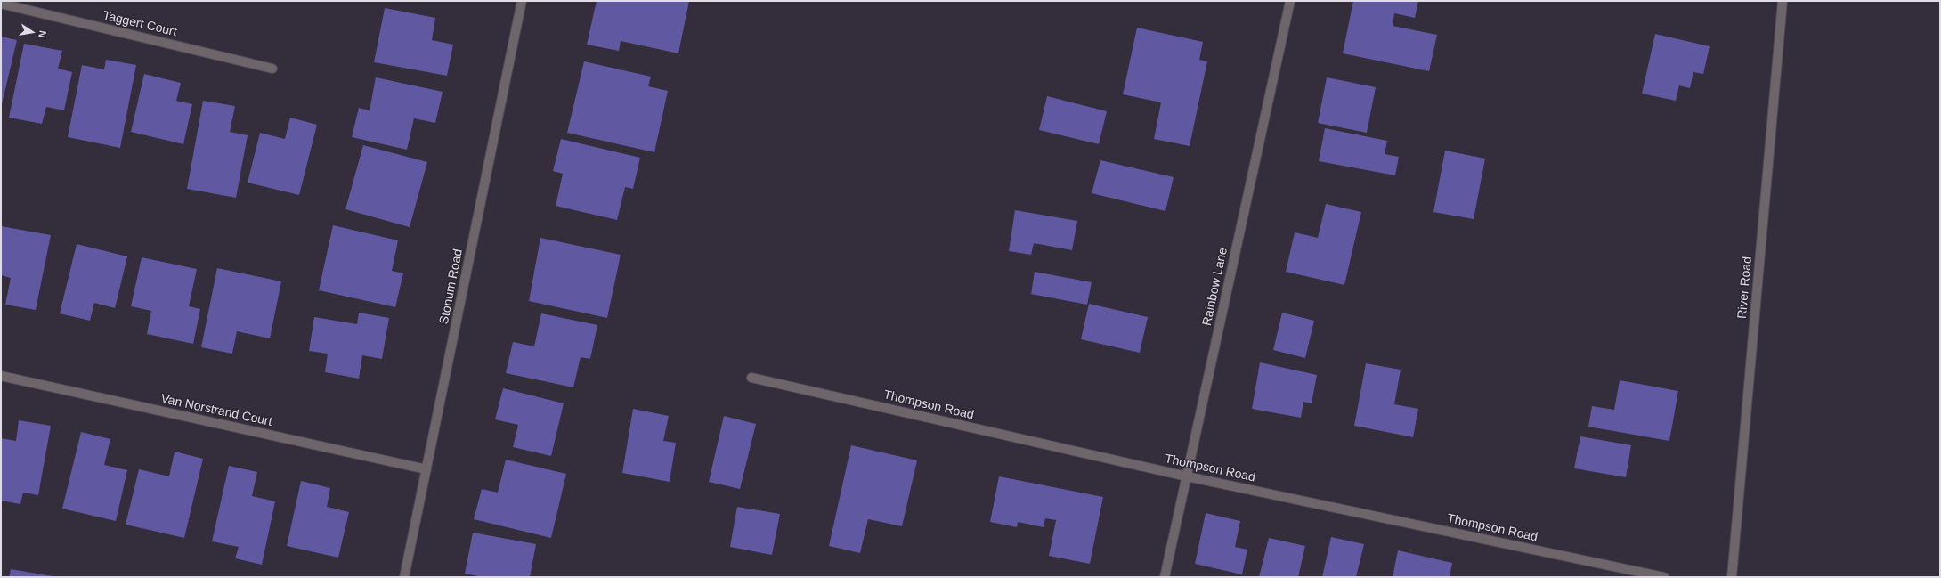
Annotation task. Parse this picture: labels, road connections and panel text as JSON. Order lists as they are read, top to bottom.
{
  "streets": {
    "street": [
      "Taggert Court",
      "Stonum Road",
      "Rainbow Lane",
      "River Road",
      "Thompson Road",
      "Van Norstrand Court"
    ]
  },
  "crossings": [
    ["Stonum Road", "Van Norstrand Court"],
    ["Rainbow Lane", "Thompson Road"]
  ],
  "north": "right"
}
